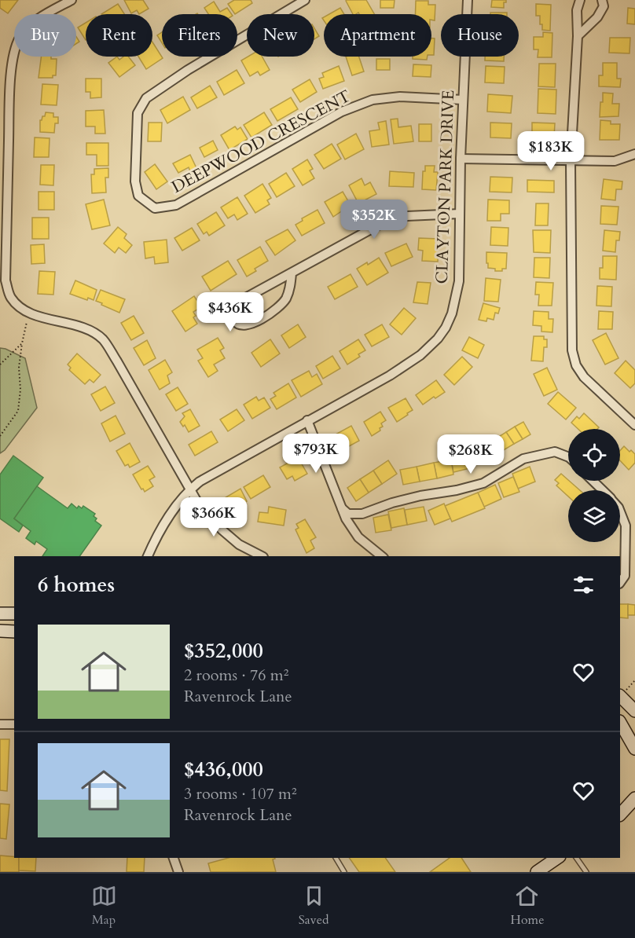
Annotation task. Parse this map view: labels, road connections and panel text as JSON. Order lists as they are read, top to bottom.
{
  "streets": {
    "street": ["DEEPWOOD CRESCENT", "CLAYTON PARK DRIVE"]
  },
  "crossings": [
    ["DEEPWOOD CRESCENT", "CLAYTON PARK DRIVE"]
  ],
  "page": {
    "chip": [
      "Buy",
      "Rent",
      "Filters",
      "New",
      "Apartment",
      "House"
    ],
    "price": [
      "$183K",
      "$352K",
      "$436K",
      "$793K",
      "$268K",
      "$366K"
    ],
    "heading": "6 homes",
    "list": [
      {
        "name": "$352,000",
        "note": "2 rooms · 76 m² · Ravenrock Lane"
      },
      {
        "name": "$436,000",
        "note": "3 rooms · 107 m² · Ravenrock Lane"
      }
    ],
    "tabs": ["Map", "Saved", "Home"]
  }
}
